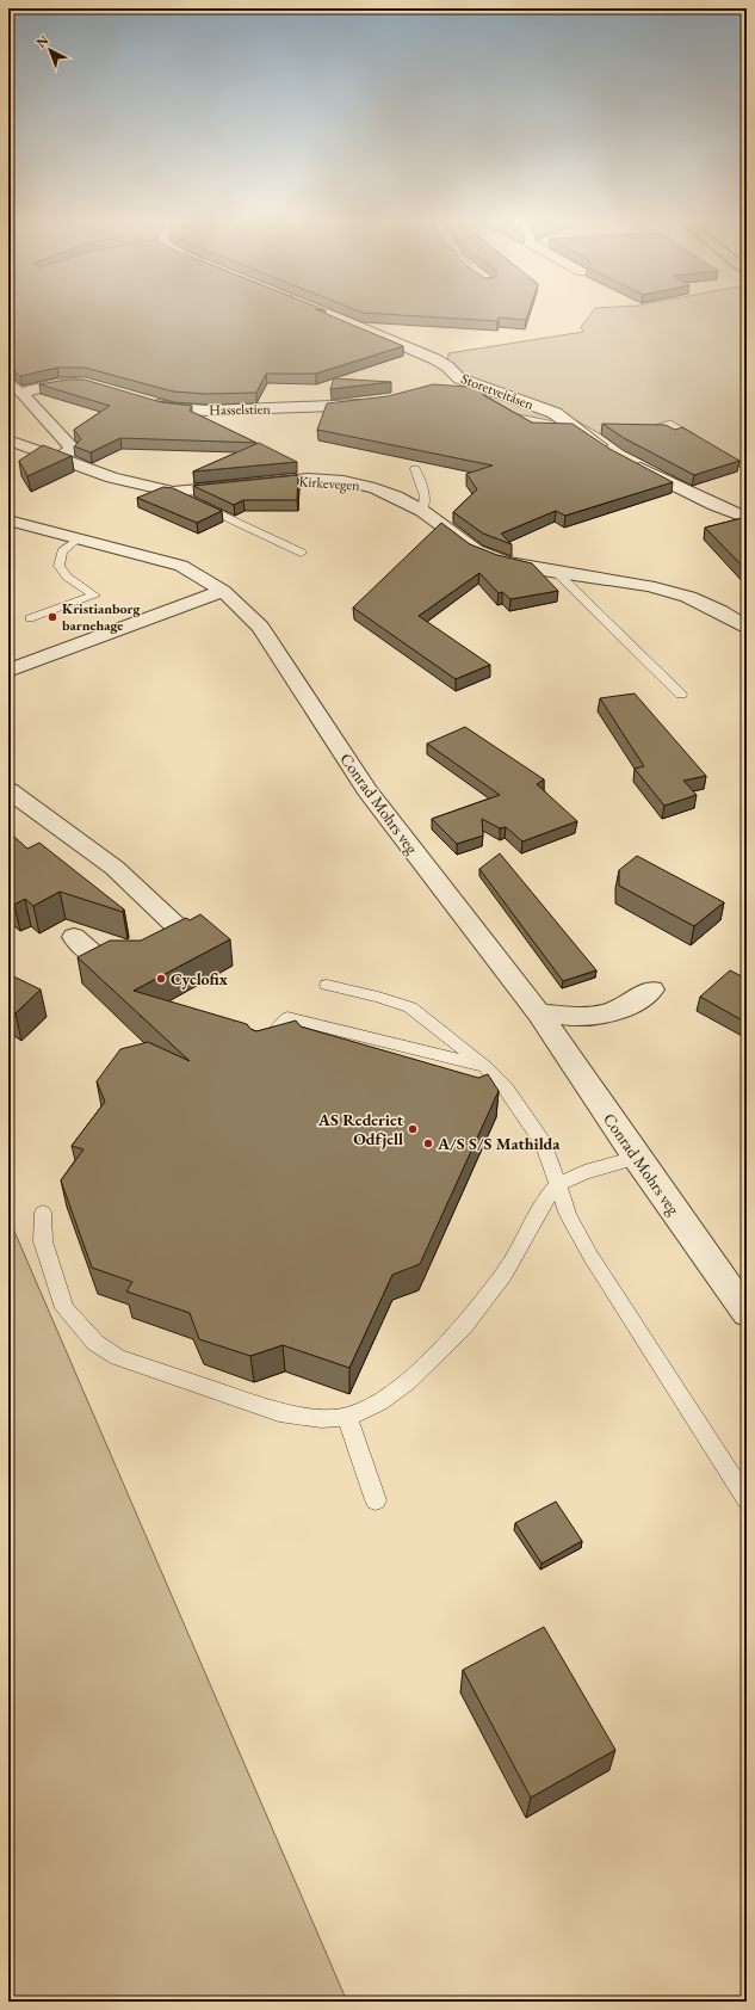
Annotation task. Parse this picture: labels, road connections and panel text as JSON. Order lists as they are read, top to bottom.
{
  "streets": {
    "street": [
      "Storetveitåsen",
      "Hasselstien",
      "Kirkevegen",
      "Conrad Mohrs veg"
    ]
  },
  "places": [
    "Kristianborg barnehage",
    "Cyclofix",
    "AS Rederiet Odfjell",
    "A/S S/S Mathilda"
  ],
  "north": "top left"
}
